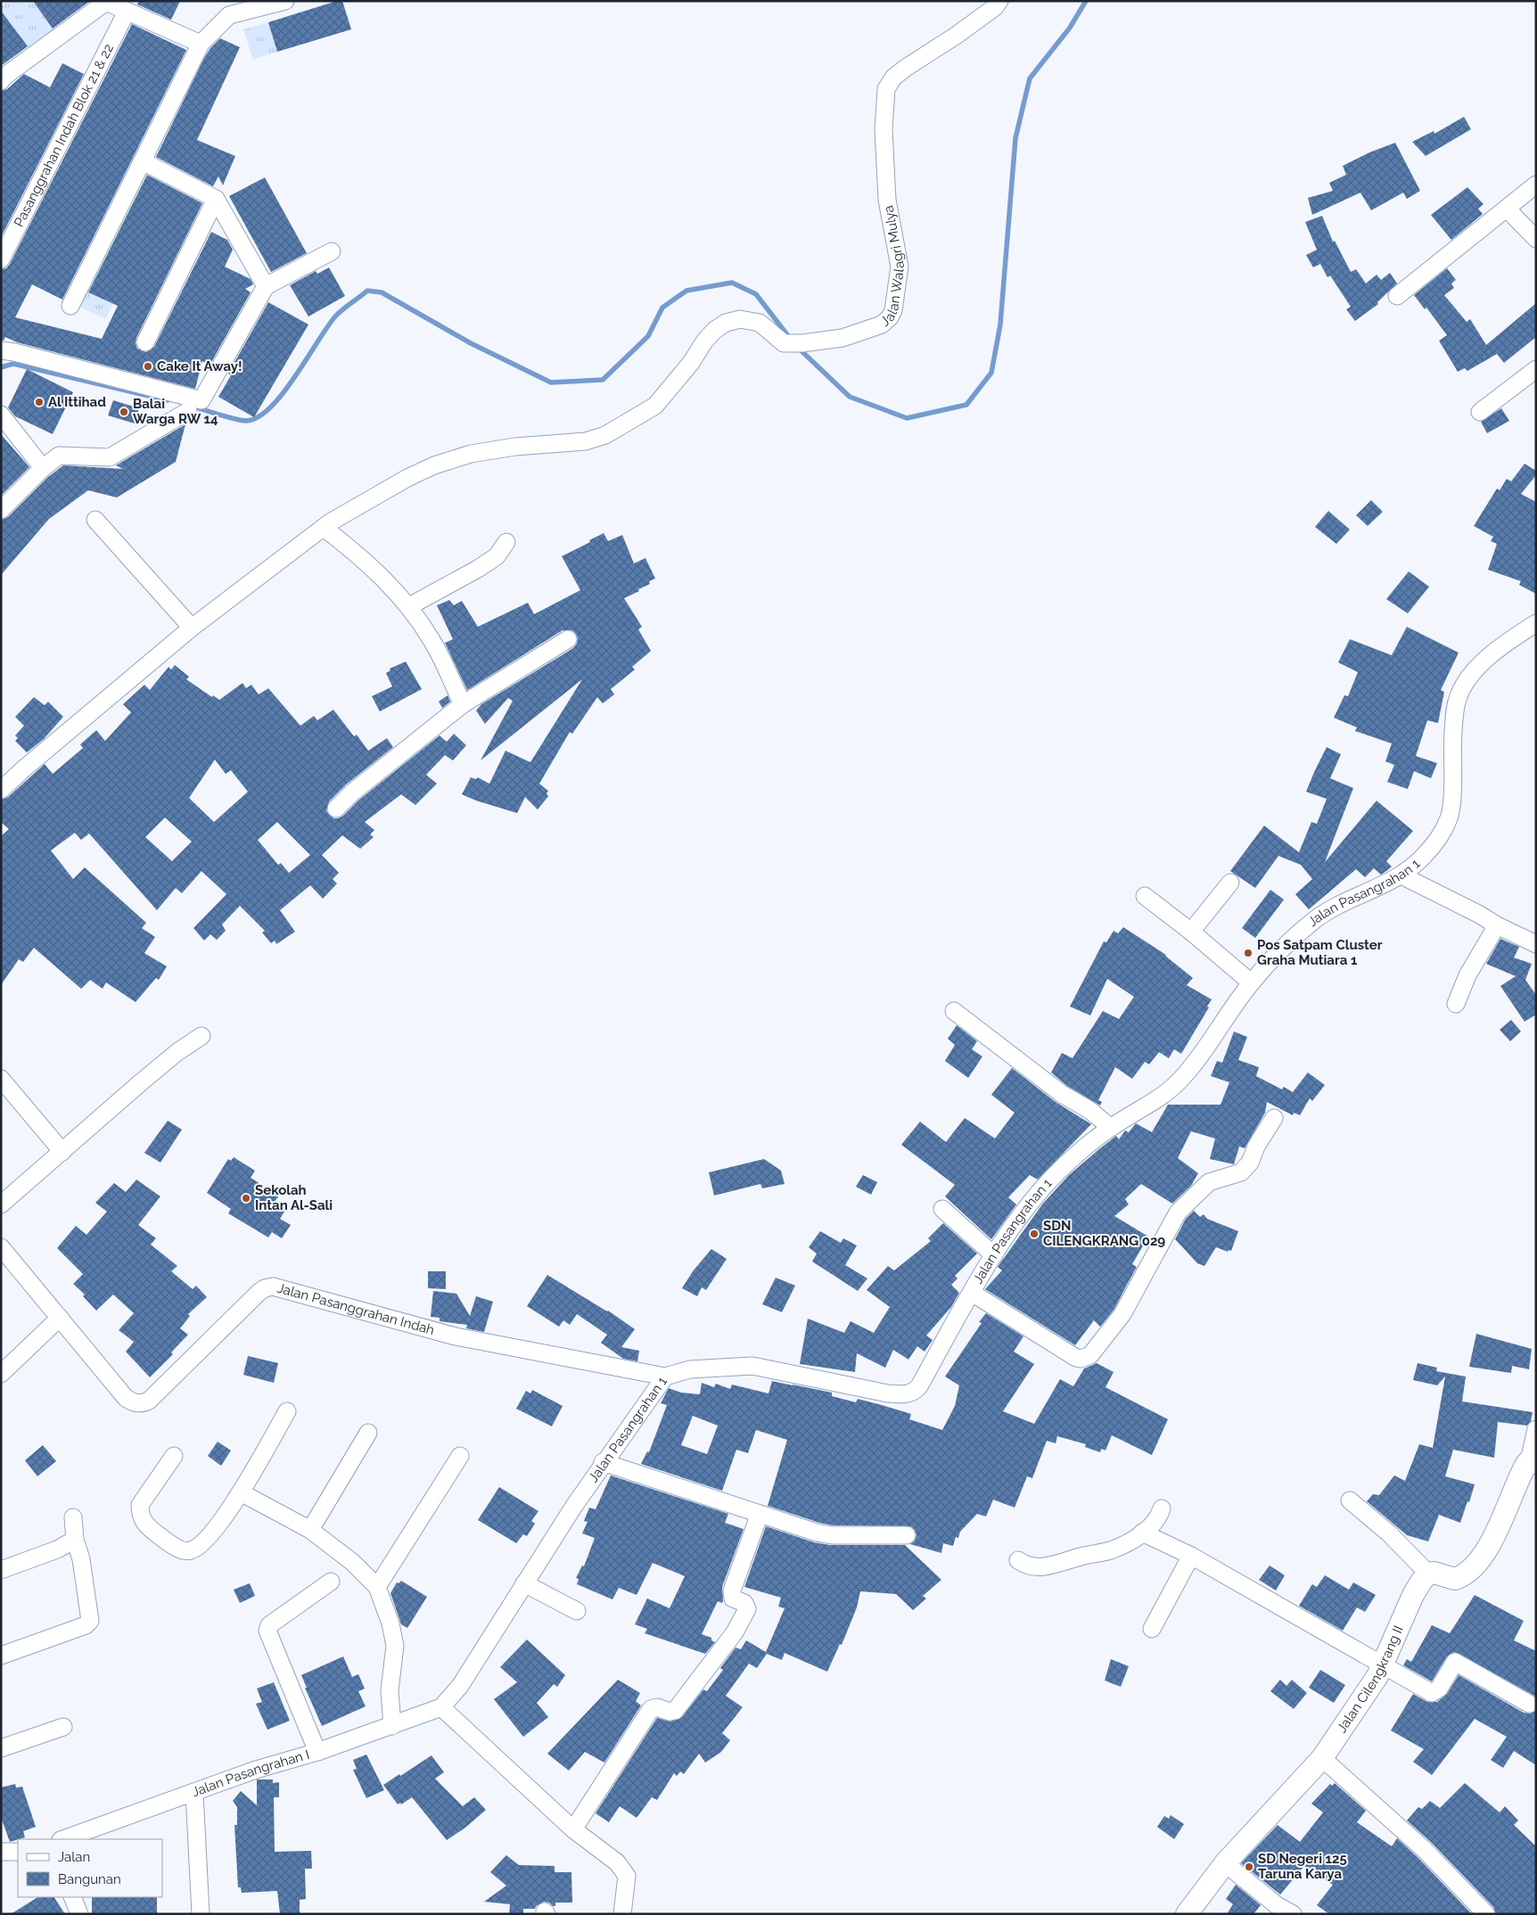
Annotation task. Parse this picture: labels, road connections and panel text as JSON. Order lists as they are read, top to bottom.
{
  "streets": {
    "street": [
      "Pasanggrahan Indah Blok 21 & 22",
      "Jalan Walagri Mulya",
      "Jalan Pasangrahan 1",
      "Jalan Pasanggrahan Indah",
      "Jalan Cilengkrang II",
      "Jalan Pasangrahan I"
    ]
  },
  "crossings": [
    ["Jalan Pasangrahan 1", "Jalan Pasanggrahan Indah"],
    ["Jalan Pasangrahan 1", "Jalan Pasangrahan I"]
  ],
  "places": [
    "Cake It Away!",
    "Al Ittihad",
    "Balai Warga RW 14",
    "Pos Satpam Cluster Graha Mutiara 1",
    "Sekolah Intan Al-Sali",
    "SDN CILENGKRANG 029",
    "SD Negeri 125 Taruna Karya"
  ],
  "legend": ["Jalan", "Bangunan"]
}
